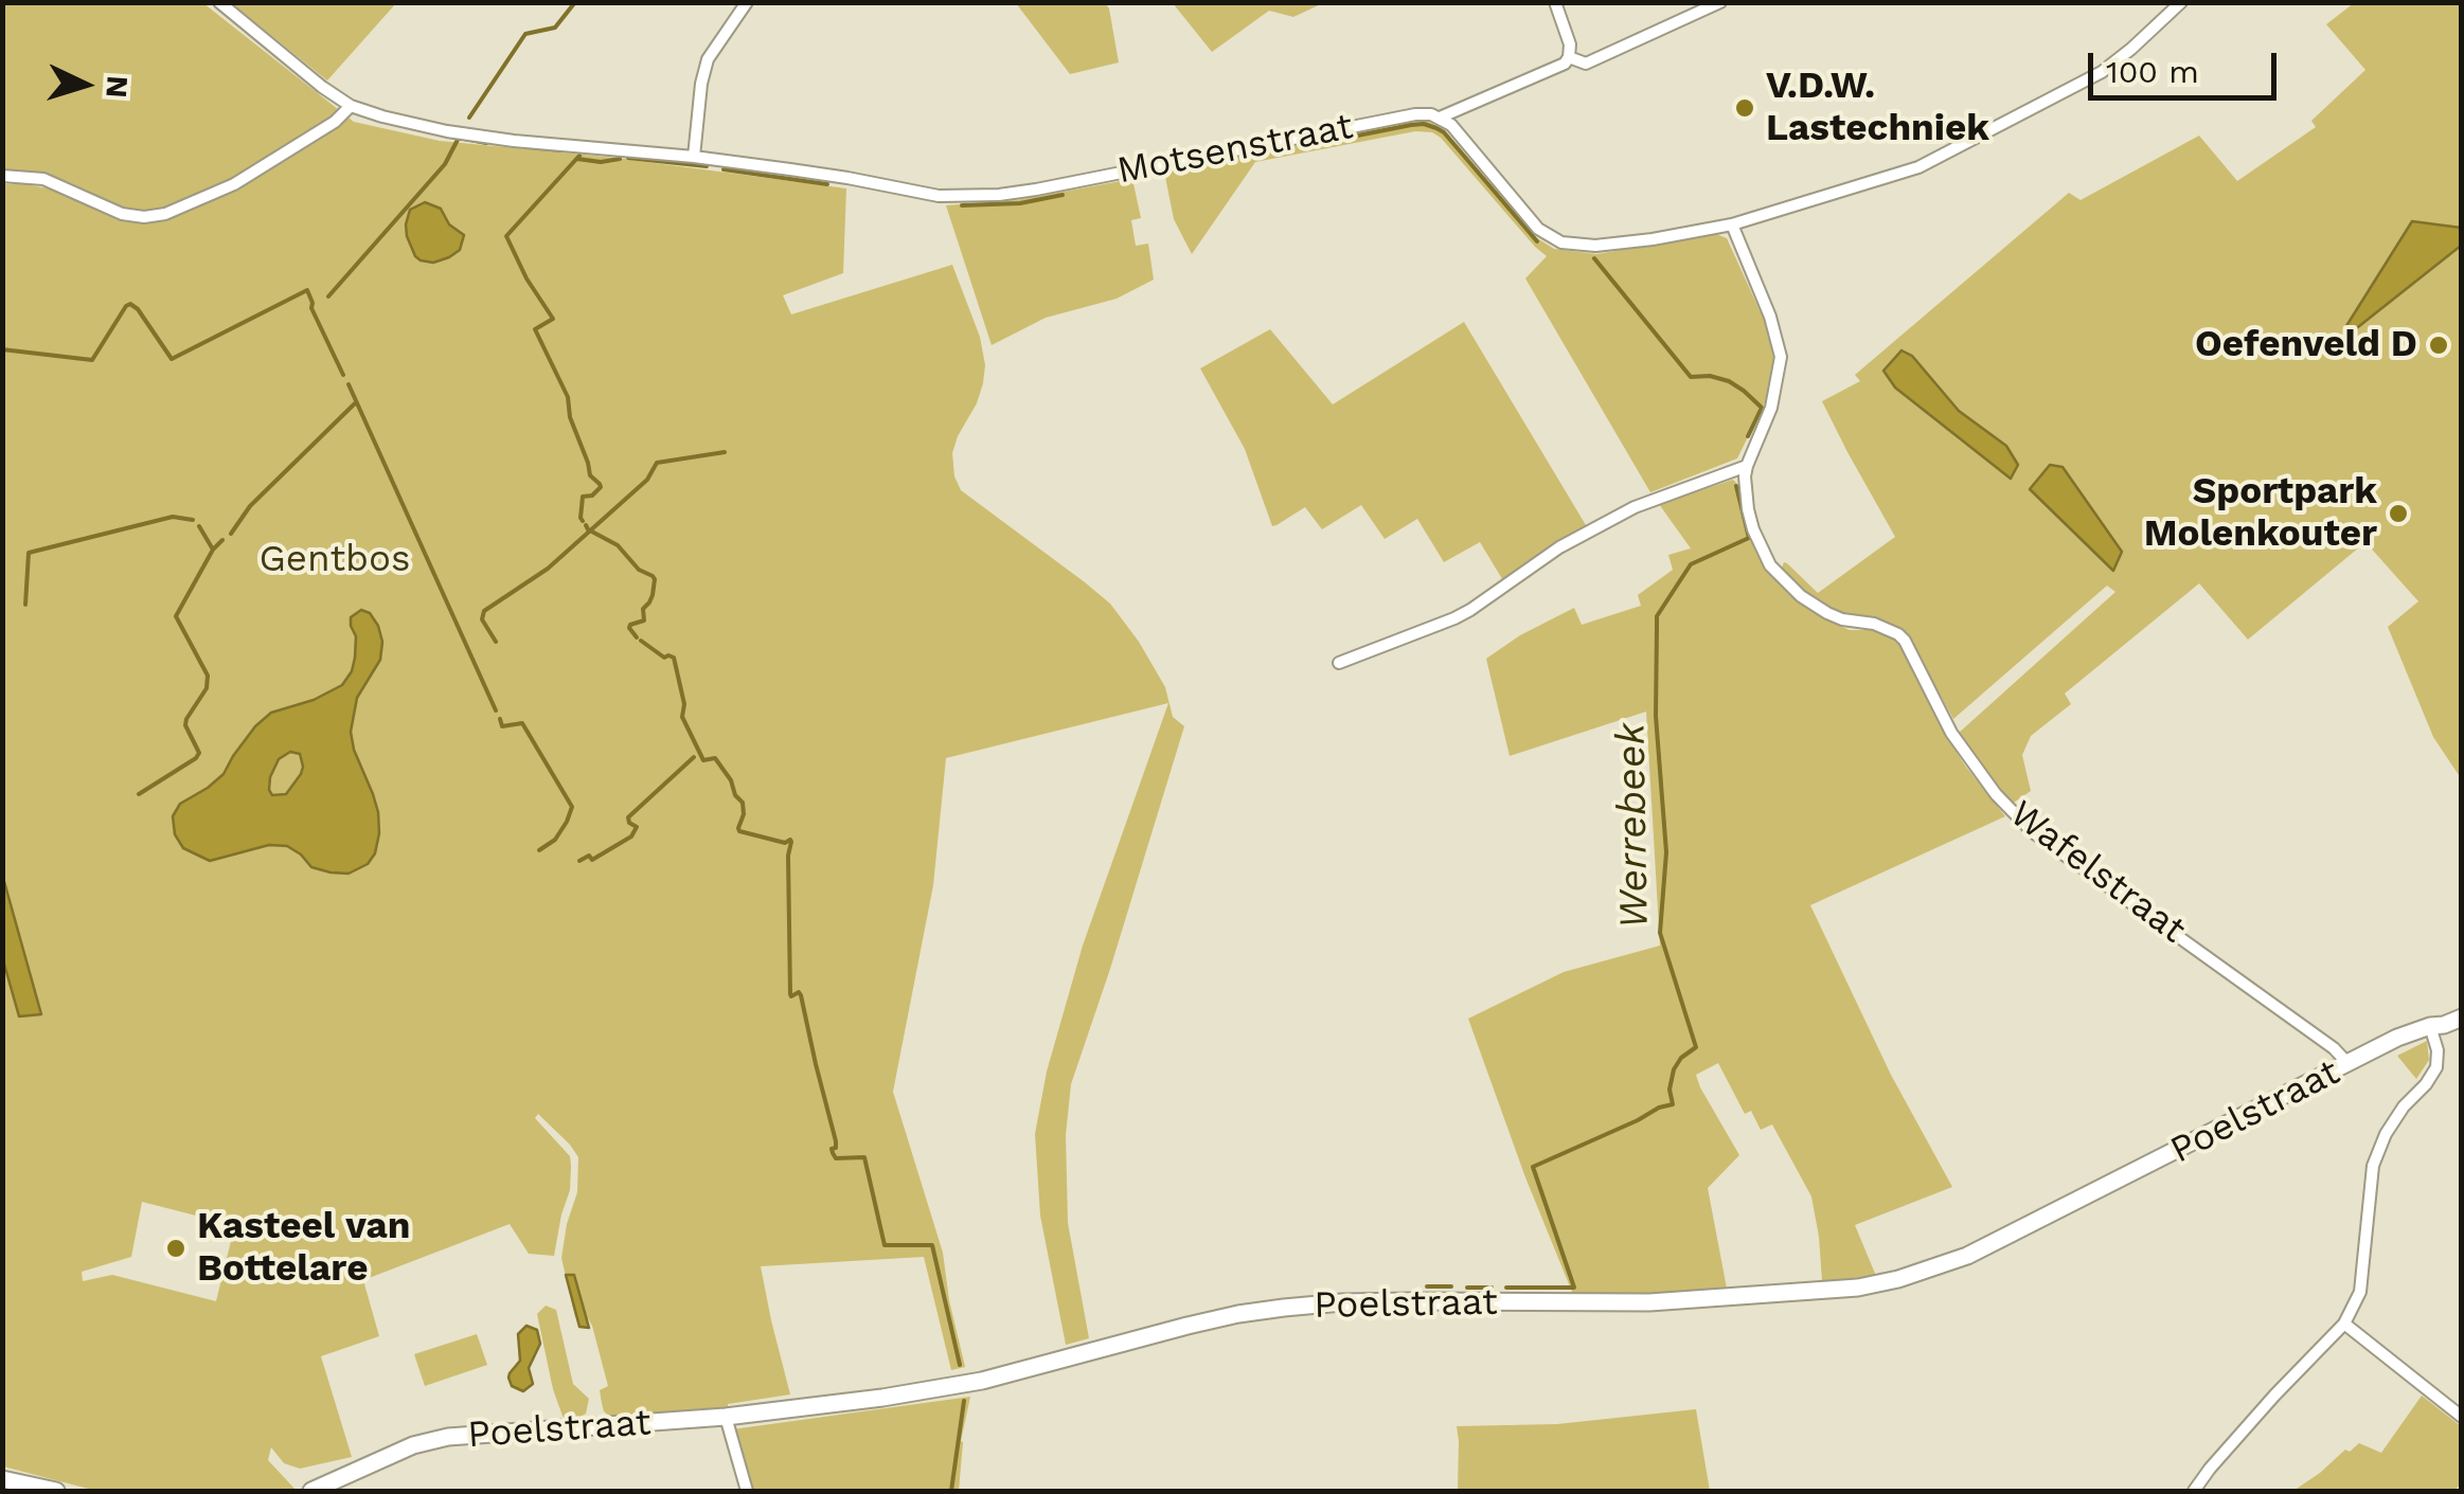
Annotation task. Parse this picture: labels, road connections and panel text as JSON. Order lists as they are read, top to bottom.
{
  "streets": {
    "street": ["Motsenstraat", "Wafelstraat", "Poelstraat"]
  },
  "crossings": [
    ["Wafelstraat", "Poelstraat"]
  ],
  "water": ["Werrebeek"],
  "parks": ["Gentbos"],
  "places": [
    "V.D.W. Lastechniek",
    "Oefenveld D",
    "Sportpark Molenkouter",
    "Kasteel van Bottelare"
  ],
  "scale_bar": "100 m",
  "north": "right"
}
